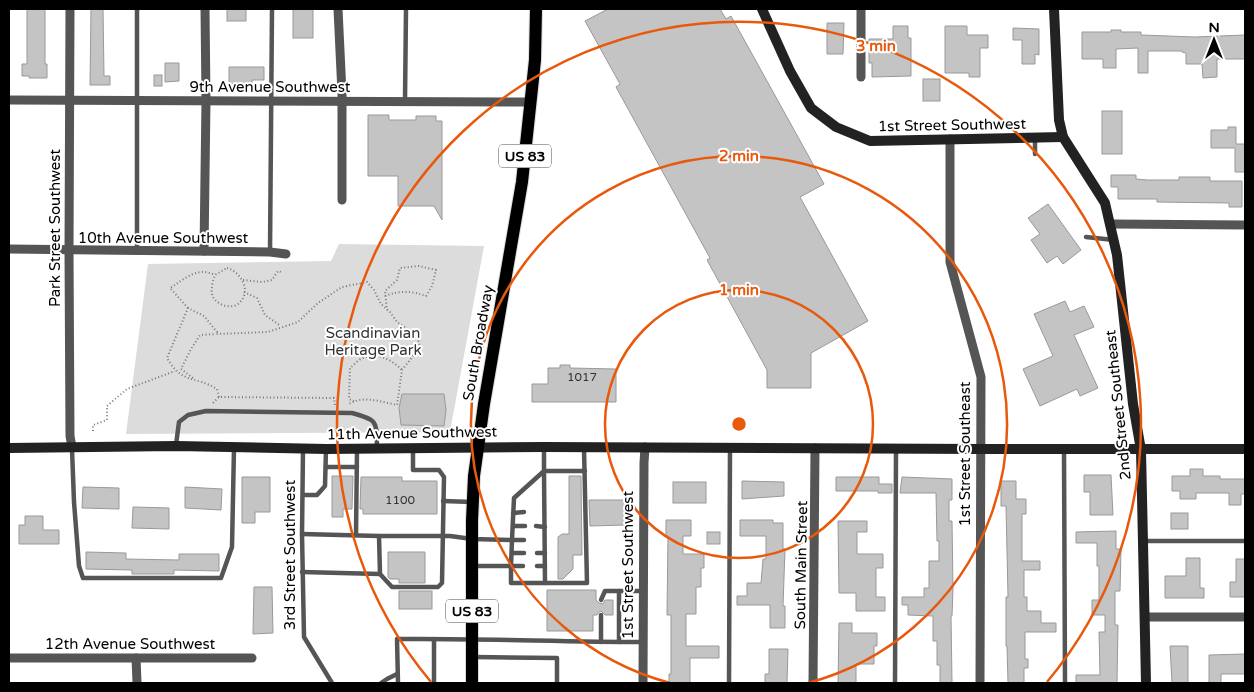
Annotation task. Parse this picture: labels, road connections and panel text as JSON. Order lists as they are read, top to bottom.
{
  "streets": {
    "main road": ["US 83", "South Broadway"],
    "street": [
      "9th Avenue Southwest",
      "1st Street Southwest",
      "Park Street Southwest",
      "10th Avenue Southwest",
      "2nd Street Southeast",
      "11th Avenue Southwest",
      "1st Street Southeast",
      "South Main Street",
      "12th Avenue Southwest"
    ],
    "lane": ["3rd Street Southwest"]
  },
  "crossings": [
    ["9th Avenue Southwest", "Park Street Southwest"],
    ["9th Avenue Southwest", "South Broadway"],
    ["1st Street Southwest", "2nd Street Southeast"],
    ["1st Street Southwest", "11th Avenue Southwest"],
    ["1st Street Southwest", "1st Street Southeast"],
    ["Park Street Southwest", "10th Avenue Southwest"],
    ["Park Street Southwest", "11th Avenue Southwest"],
    ["South Broadway", "11th Avenue Southwest"],
    ["2nd Street Southeast", "11th Avenue Southwest"],
    ["11th Avenue Southwest", "1st Street Southeast"],
    ["11th Avenue Southwest", "3rd Street Southwest"],
    ["11th Avenue Southwest", "South Main Street"]
  ],
  "parks": ["Scandinavian Heritage Park"],
  "house_numbers": ["1017", "1100"],
  "north": "top",
  "rings": ["3 min", "2 min", "1 min"]
}
